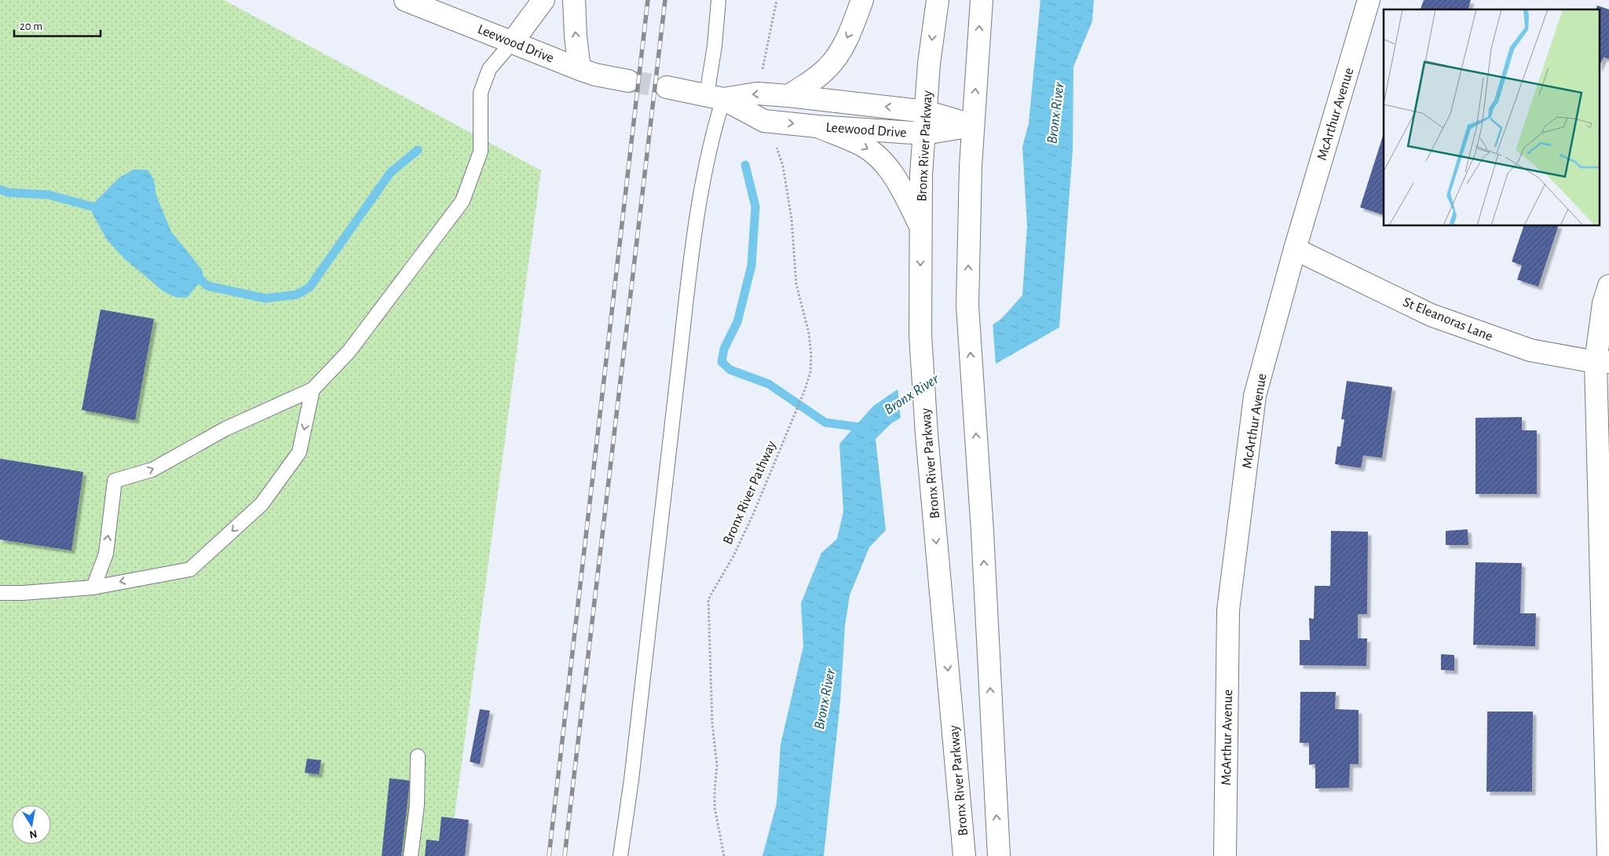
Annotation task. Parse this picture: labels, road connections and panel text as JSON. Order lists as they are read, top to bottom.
{
  "streets": {
    "main road": [
      "Leewood Drive",
      "McArthur Avenue",
      "Bronx River Parkway",
      "St Eleanoras Lane"
    ],
    "path": ["Bronx River Pathway"]
  },
  "crossings": [
    ["Leewood Drive", "Bronx River Parkway"],
    ["McArthur Avenue", "St Eleanoras Lane"]
  ],
  "water": ["Bronx River"],
  "scale_bar": "20 m",
  "north": "bottom"
}
